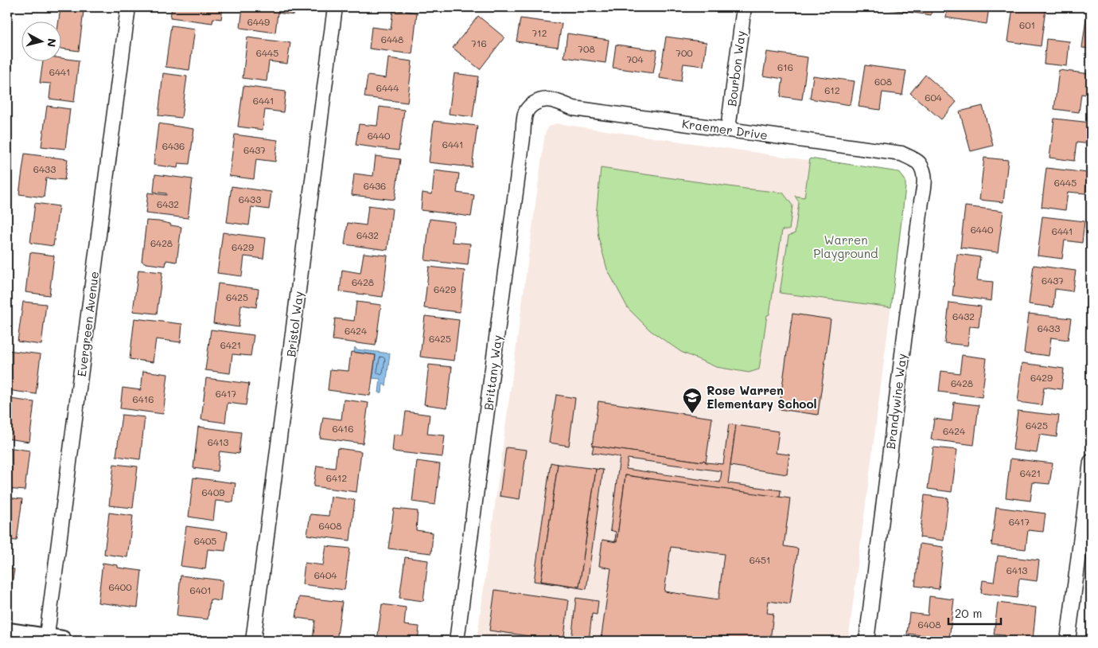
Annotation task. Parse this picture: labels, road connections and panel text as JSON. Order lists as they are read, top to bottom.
{
  "streets": {
    "street": [
      "Bourbon Way",
      "Kraemer Drive",
      "Evergreen Avenue",
      "Bristol Way",
      "Brittany Way",
      "Brandywine Way"
    ]
  },
  "crossings": [
    ["Bourbon Way", "Kraemer Drive"],
    ["Kraemer Drive", "Brittany Way"],
    ["Kraemer Drive", "Brandywine Way"]
  ],
  "parks": ["Warren Playground"],
  "places": {
    "school or university": ["Rose Warren Elementary School"]
  },
  "house_numbers": [
    "6449",
    "601",
    "712",
    "6448",
    "716",
    "708",
    "6445",
    "700",
    "704",
    "616",
    "6441",
    "608",
    "6444",
    "612",
    "604",
    "6441",
    "6440",
    "6441",
    "6436",
    "6437",
    "6433",
    "6445",
    "6436",
    "6433",
    "6432",
    "6440",
    "6441",
    "6432",
    "6428",
    "6429",
    "6437",
    "6428",
    "6429",
    "6425",
    "6432",
    "6433",
    "6424",
    "6425",
    "6421",
    "6429",
    "6428",
    "6417",
    "6416",
    "6425",
    "6416",
    "6424",
    "6413",
    "6421",
    "6412",
    "6409",
    "6417",
    "6408",
    "6405",
    "6451",
    "6413",
    "6404",
    "6400",
    "6401",
    "6408"
  ],
  "scale_bar": "20 m",
  "north": "right"
}
